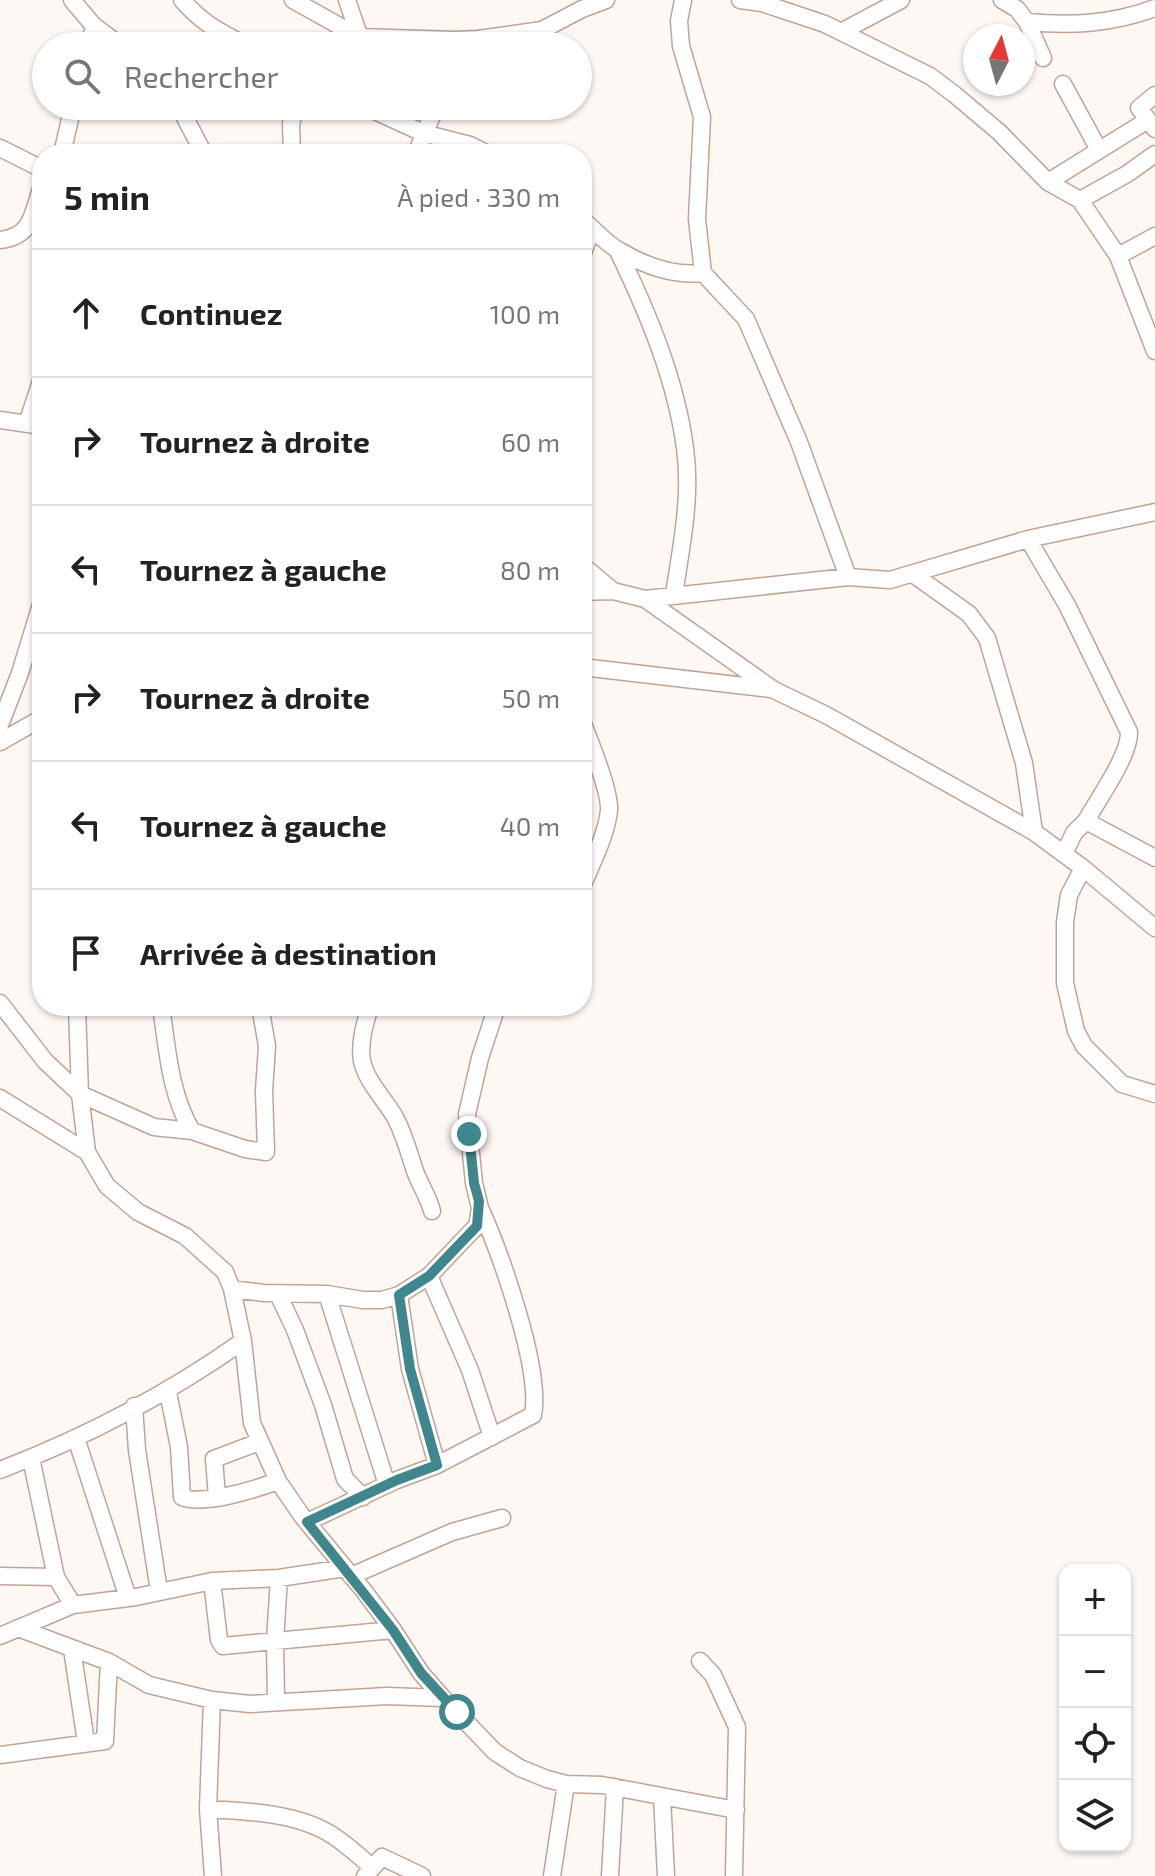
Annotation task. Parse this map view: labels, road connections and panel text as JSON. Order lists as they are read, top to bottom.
{
  "north": "top",
  "page": {
    "search": "Rechercher",
    "heading": ["5 min", "À pied · 330 m"],
    "list": [
      ["Continuez", "100 m"],
      ["Tournez à droite", "60 m"],
      ["Tournez à gauche", "80 m"],
      ["Tournez à droite", "50 m"],
      ["Tournez à gauche", "40 m"],
      "Arrivée à destination"
    ],
    "map_buttons": ["+", "−"]
  }
}
